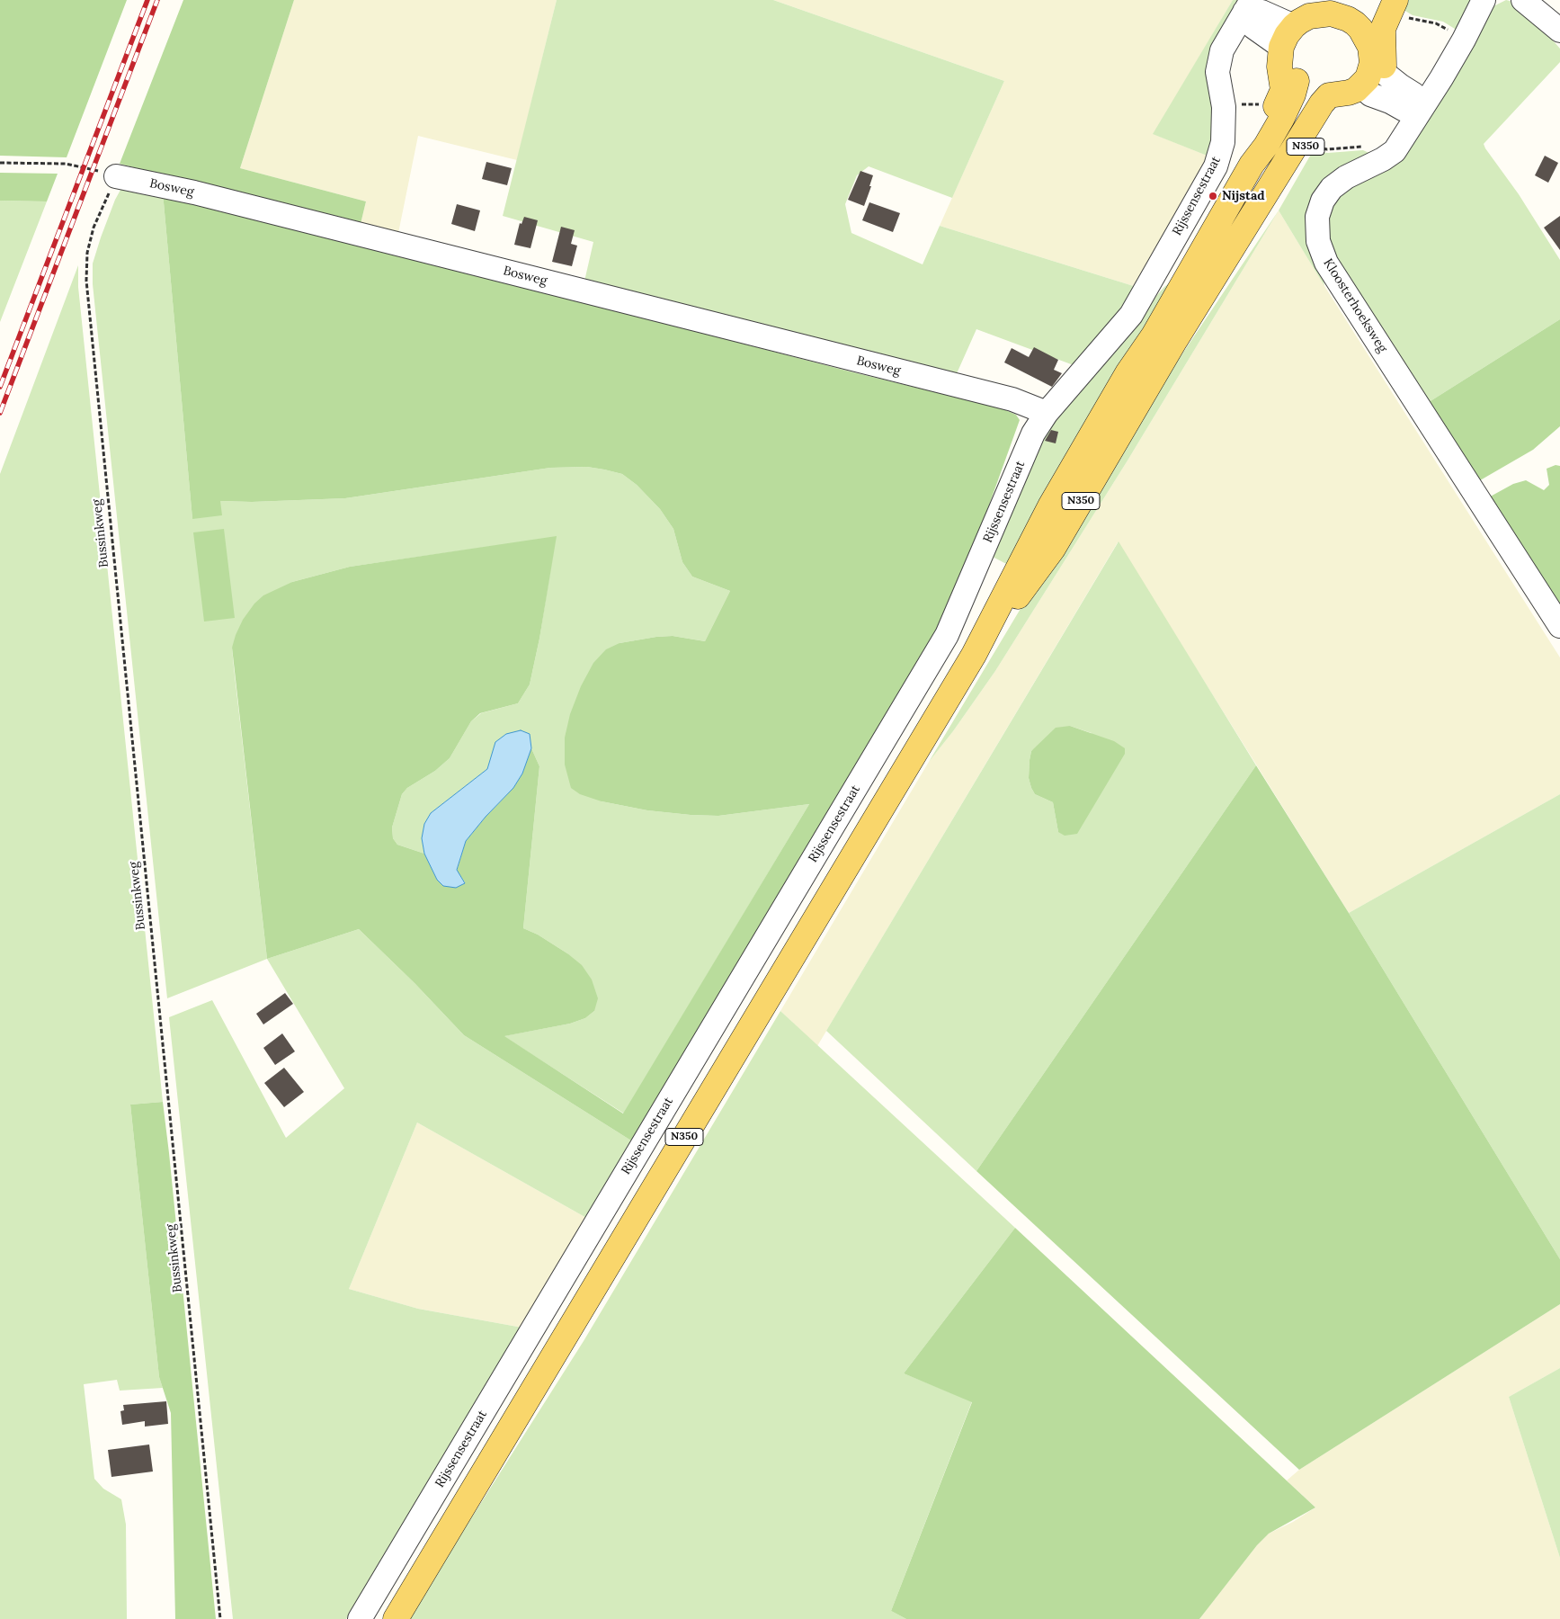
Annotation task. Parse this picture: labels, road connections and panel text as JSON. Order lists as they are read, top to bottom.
{
  "streets": {
    "main road": ["N350"],
    "street": ["Bosweg", "Rijssensestraat", "Kloosterhoeksweg"],
    "path": ["Bussinkweg"]
  },
  "crossings": [
    ["Bosweg", "Rijssensestraat"],
    ["Bosweg", "Bussinkweg"]
  ],
  "places": ["Nijstad"]
}
